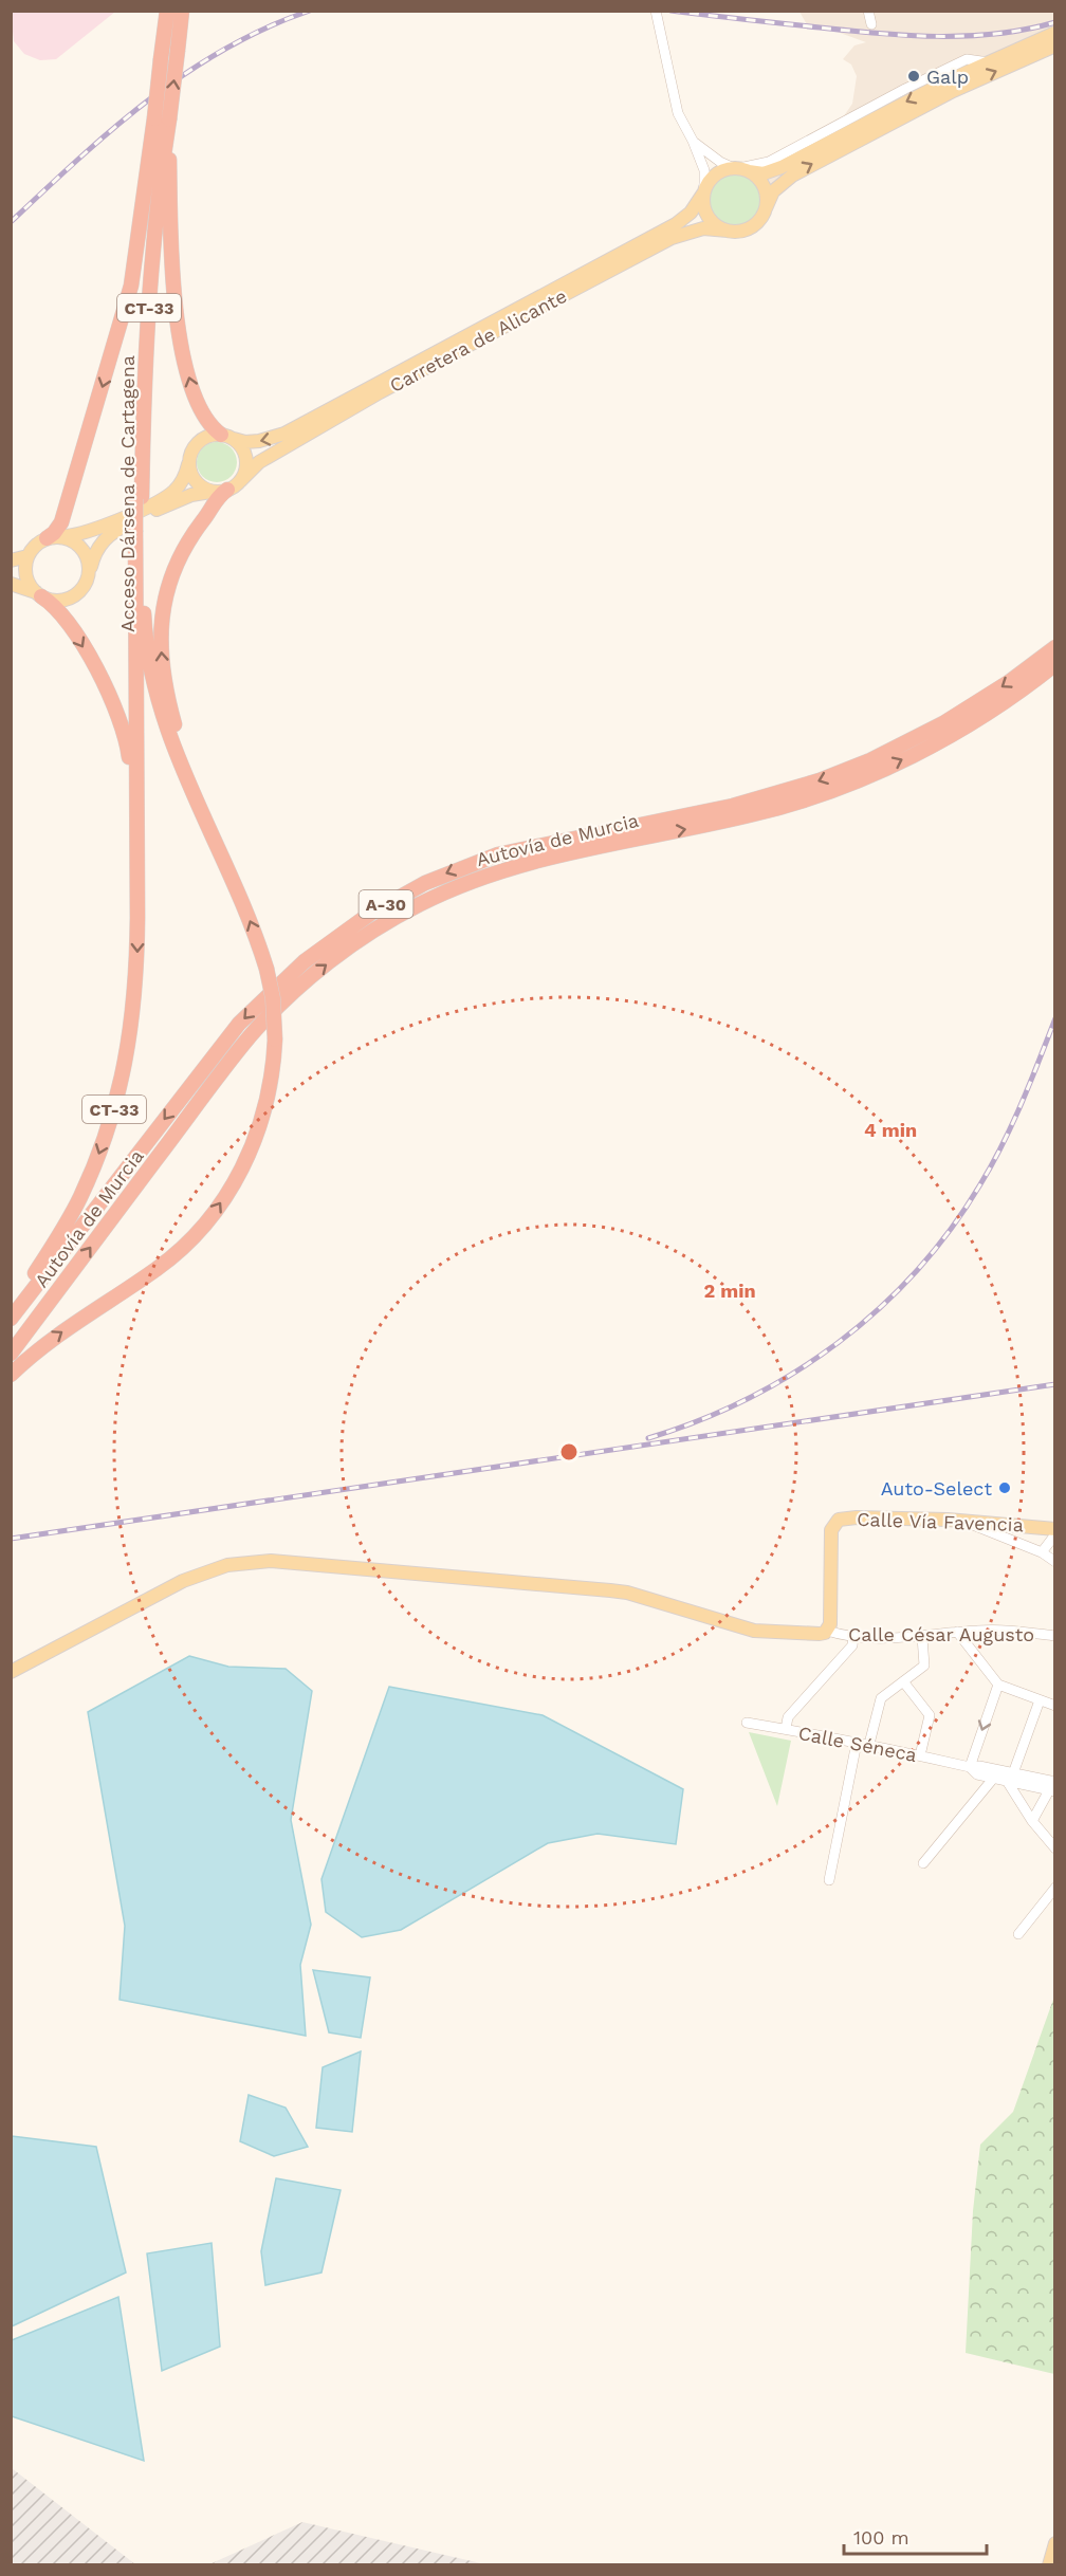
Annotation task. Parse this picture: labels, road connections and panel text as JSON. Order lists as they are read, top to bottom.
{
  "streets": {
    "highway": [
      "CT-33",
      "Acceso Dársena de Cartagena",
      "Autovía de Murcia",
      "A-30"
    ],
    "main road": ["Carretera de Alicante", "Calle Vía Favencia"],
    "street": ["Calle César Augusto", "Calle Séneca"]
  },
  "crossings": [
    ["CT-33", "Acceso Dársena de Cartagena"],
    ["Calle Vía Favencia", "Calle César Augusto"]
  ],
  "places": ["Galp", "Auto-Select"],
  "scale_bar": "100 m",
  "rings": ["4 min", "2 min"]
}
